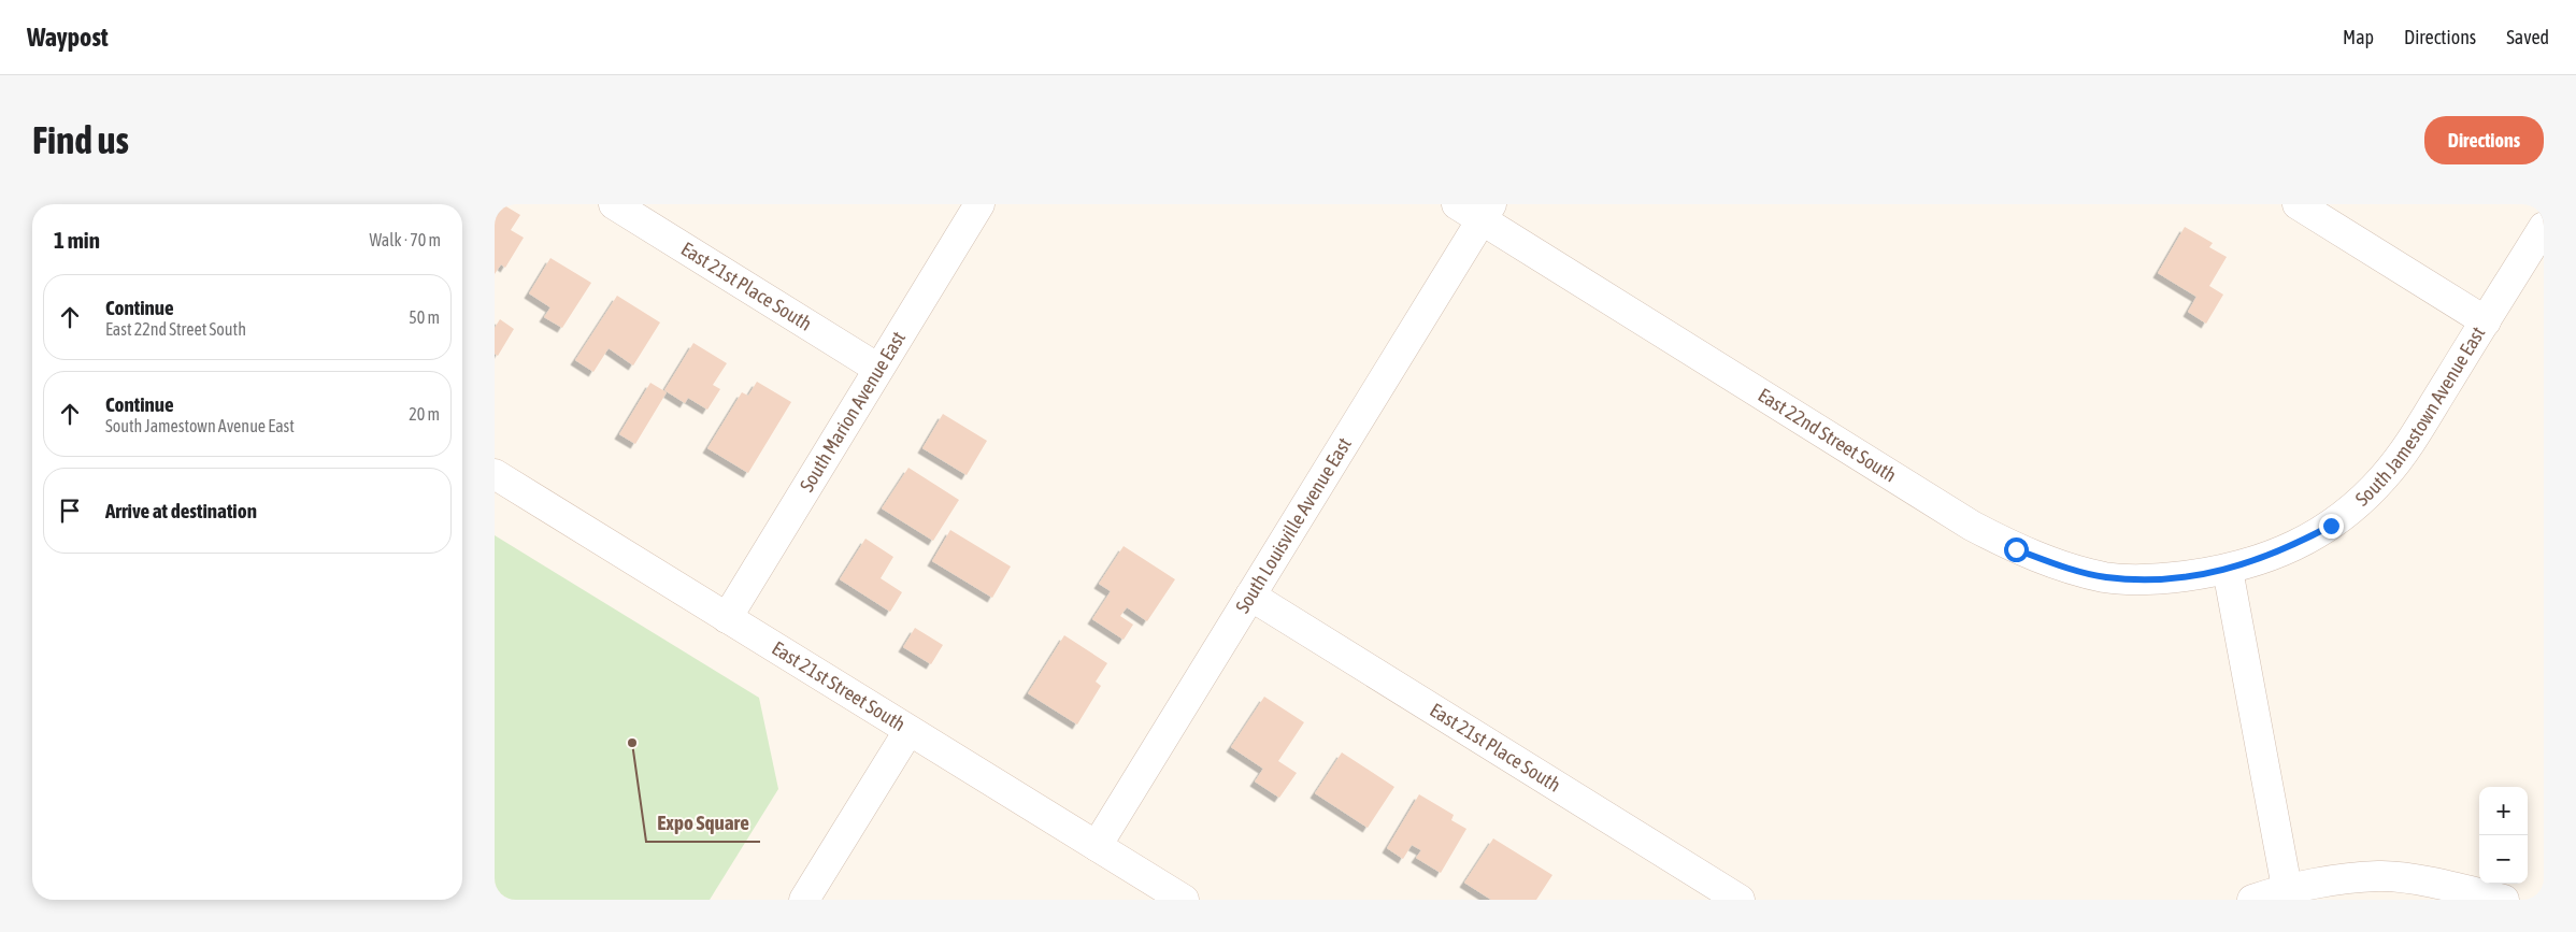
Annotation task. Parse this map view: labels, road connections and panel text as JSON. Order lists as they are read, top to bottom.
{
  "streets": {
    "street": [
      "East 21st Place South",
      "South Marion Avenue East",
      "South Jamestown Avenue East",
      "East 22nd Street South",
      "South Louisville Avenue East",
      "East 21st Street South"
    ]
  },
  "crossings": [
    ["East 21st Place South", "South Marion Avenue East"],
    ["East 21st Place South", "South Louisville Avenue East"],
    ["South Marion Avenue East", "East 21st Street South"],
    ["South Jamestown Avenue East", "East 22nd Street South"],
    ["East 22nd Street South", "South Louisville Avenue East"],
    ["South Louisville Avenue East", "East 21st Street South"]
  ],
  "places": ["Expo Square"],
  "page": {
    "header": "Waypost",
    "nav": ["Map", "Directions", "Saved"],
    "buttons": "Directions",
    "title": "Find us",
    "heading": ["1 min", "Walk · 70 m"],
    "list": [
      ["Continue", "East 22nd Street South", "50 m"],
      ["Continue", "South Jamestown Avenue East", "20 m"],
      "Arrive at destination"
    ],
    "map_buttons": ["+", "−"]
  }
}
